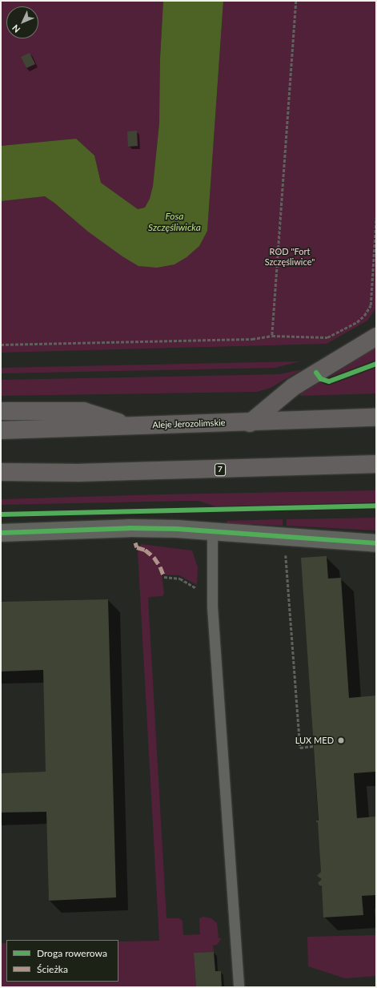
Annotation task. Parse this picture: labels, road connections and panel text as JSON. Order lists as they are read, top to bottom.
{
  "streets": {
    "main road": ["Aleje Jerozolimskie", "7"]
  },
  "water": ["Fosa Szczęśliwicka"],
  "parks": ["ROD \"Fort Szczęśliwice\""],
  "places": ["LUX MED"],
  "legend": ["Droga rowerowa", "Ścieżka"],
  "north": "bottom left"
}
